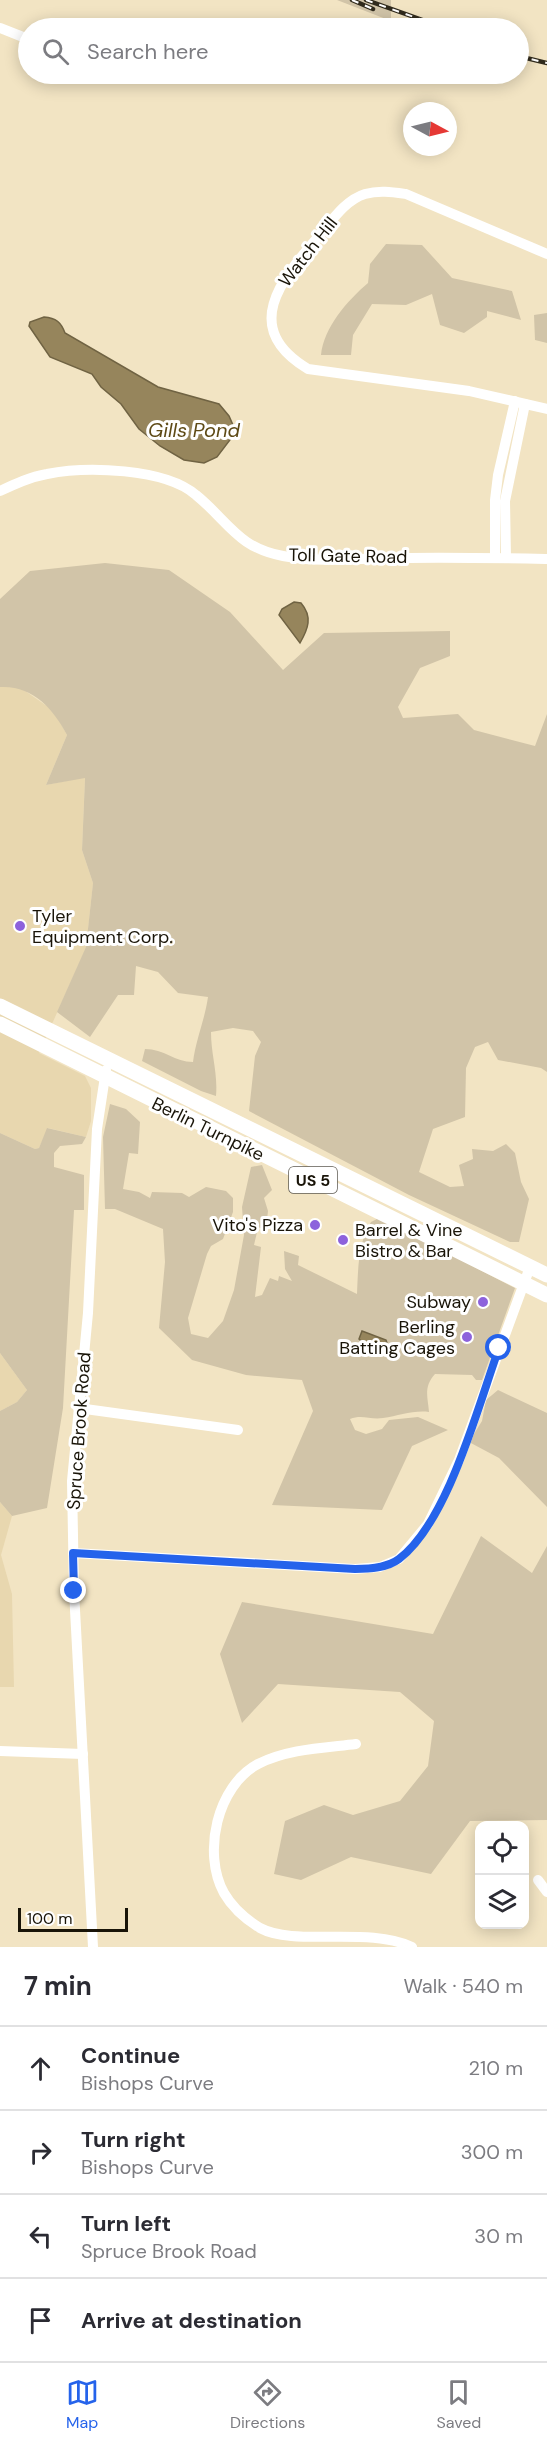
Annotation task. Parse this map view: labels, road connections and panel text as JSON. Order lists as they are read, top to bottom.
{
  "streets": {
    "highway": ["Berlin Turnpike", "US 5"],
    "street": ["Watch Hill", "Toll Gate Road", "Spruce Brook Road"]
  },
  "crossings": [
    ["Berlin Turnpike", "Spruce Brook Road"]
  ],
  "water": ["Gills Pond"],
  "places": [
    "Tyler Equipment Corp.",
    "Vito's Pizza",
    "Barrel & Vine Bistro & Bar",
    "Subway",
    "Berling Batting Cages"
  ],
  "scale_bar": "100 m",
  "north": "right",
  "page": {
    "search": "Search here",
    "scale": "100 m",
    "heading": ["7 min", "Walk · 540 m"],
    "list": [
      ["Continue", "Bishops Curve", "210 m"],
      ["Turn right", "Bishops Curve", "300 m"],
      ["Turn left", "Spruce Brook Road", "30 m"],
      "Arrive at destination"
    ],
    "nav": ["Map", "Directions", "Saved"]
  }
}
